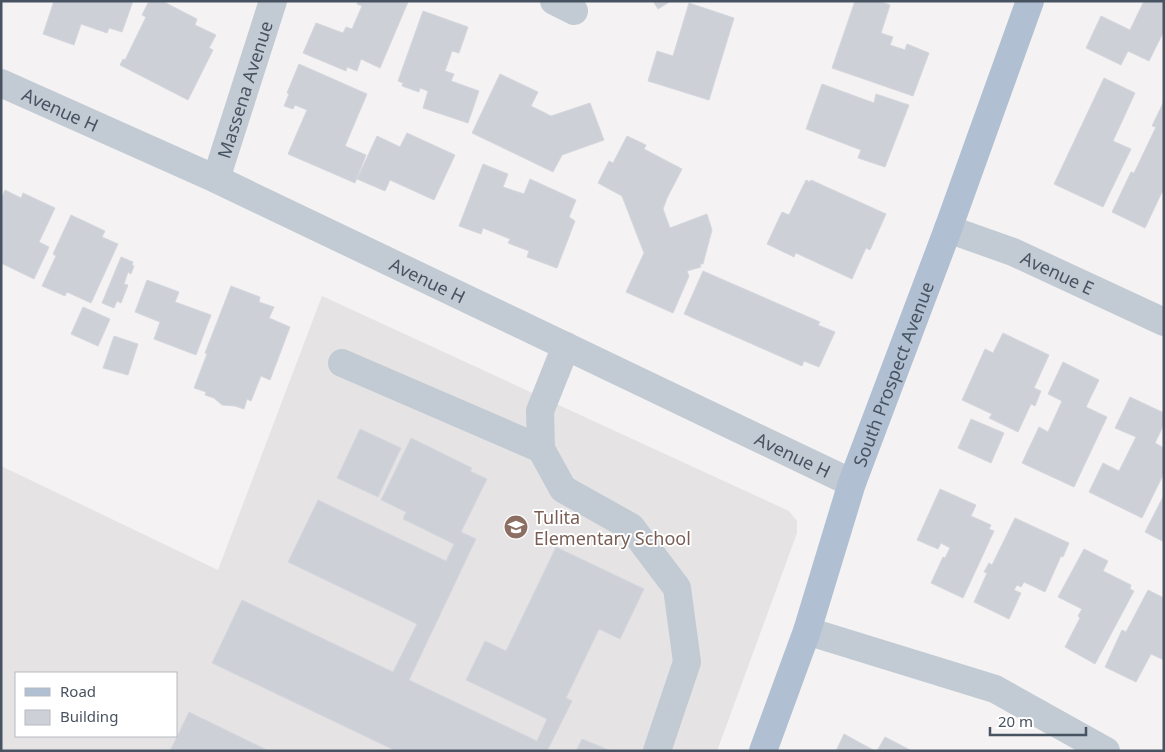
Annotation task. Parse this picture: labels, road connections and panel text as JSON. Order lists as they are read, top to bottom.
{
  "streets": {
    "main road": ["South Prospect Avenue"],
    "street": ["Massena Avenue", "Avenue H", "Avenue E"]
  },
  "crossings": [
    ["Massena Avenue", "Avenue H"],
    ["Avenue H", "South Prospect Avenue"],
    ["Avenue E", "South Prospect Avenue"]
  ],
  "places": {
    "school or university": ["Tulita Elementary School"]
  },
  "legend": ["Road", "Building"],
  "scale_bar": "20 m"
}
